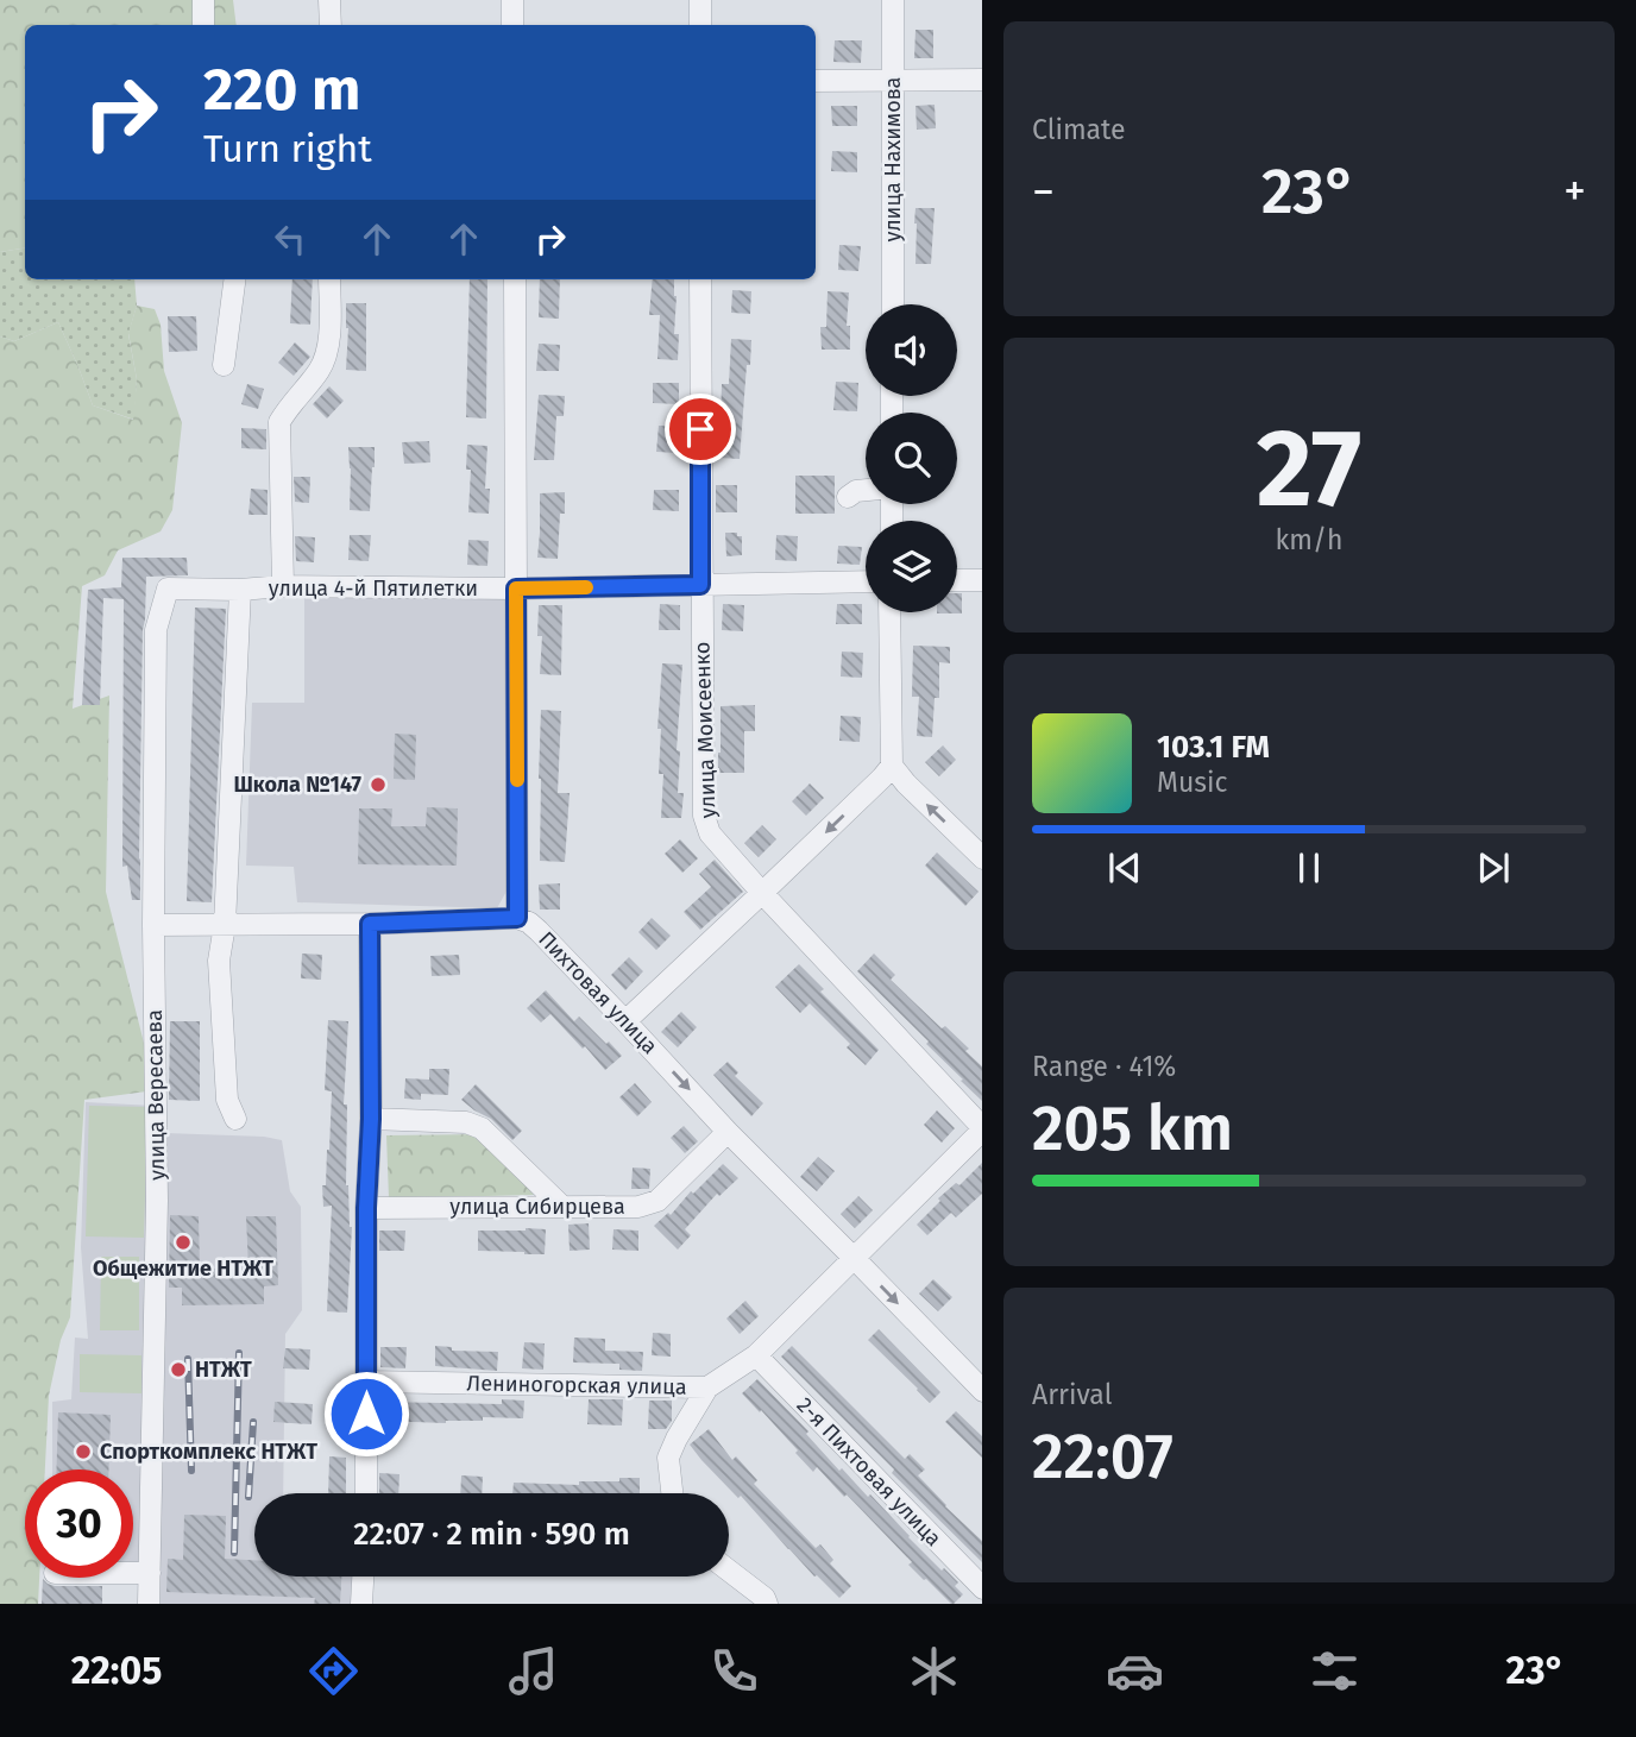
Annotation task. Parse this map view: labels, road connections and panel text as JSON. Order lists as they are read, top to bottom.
{
  "streets": {
    "street": [
      "улица Нахимова",
      "улица 4-й Пятилетки",
      "улица Моисеенко",
      "Пихтовая улица",
      "улица Вересаева",
      "улица Сибирцева",
      "Лениногорская улица",
      "2-я Пихтовая улица"
    ]
  },
  "crossings": [
    ["улица 4-й Пятилетки", "улица Моисеенко"],
    ["улица 4-й Пятилетки", "Пихтовая улица"],
    ["улица 4-й Пятилетки", "улица Вересаева"],
    ["Пихтовая улица", "улица Сибирцева"],
    ["Пихтовая улица", "Лениногорская улица"],
    ["Лениногорская улица", "2-я Пихтовая улица"]
  ],
  "places": [
    "Школа №147",
    "Общежитие НТЖТ",
    "НТЖТ",
    "Спорткомплекс НТЖТ"
  ],
  "page": {
    "tile": [
      "Climate",
      ["27", "km/h"],
      ["Range · 41%", "205 km"],
      ["Arrival", "22:07"]
    ],
    "turn": ["220 m", "Turn right"],
    "heat": ["−", "23°", "+"],
    "song": ["103.1 FM", "Music"],
    "limit": "30",
    "trip": "22:07 · 2 min · 590 m",
    "tabs": ["22:05", "23°"]
  }
}
